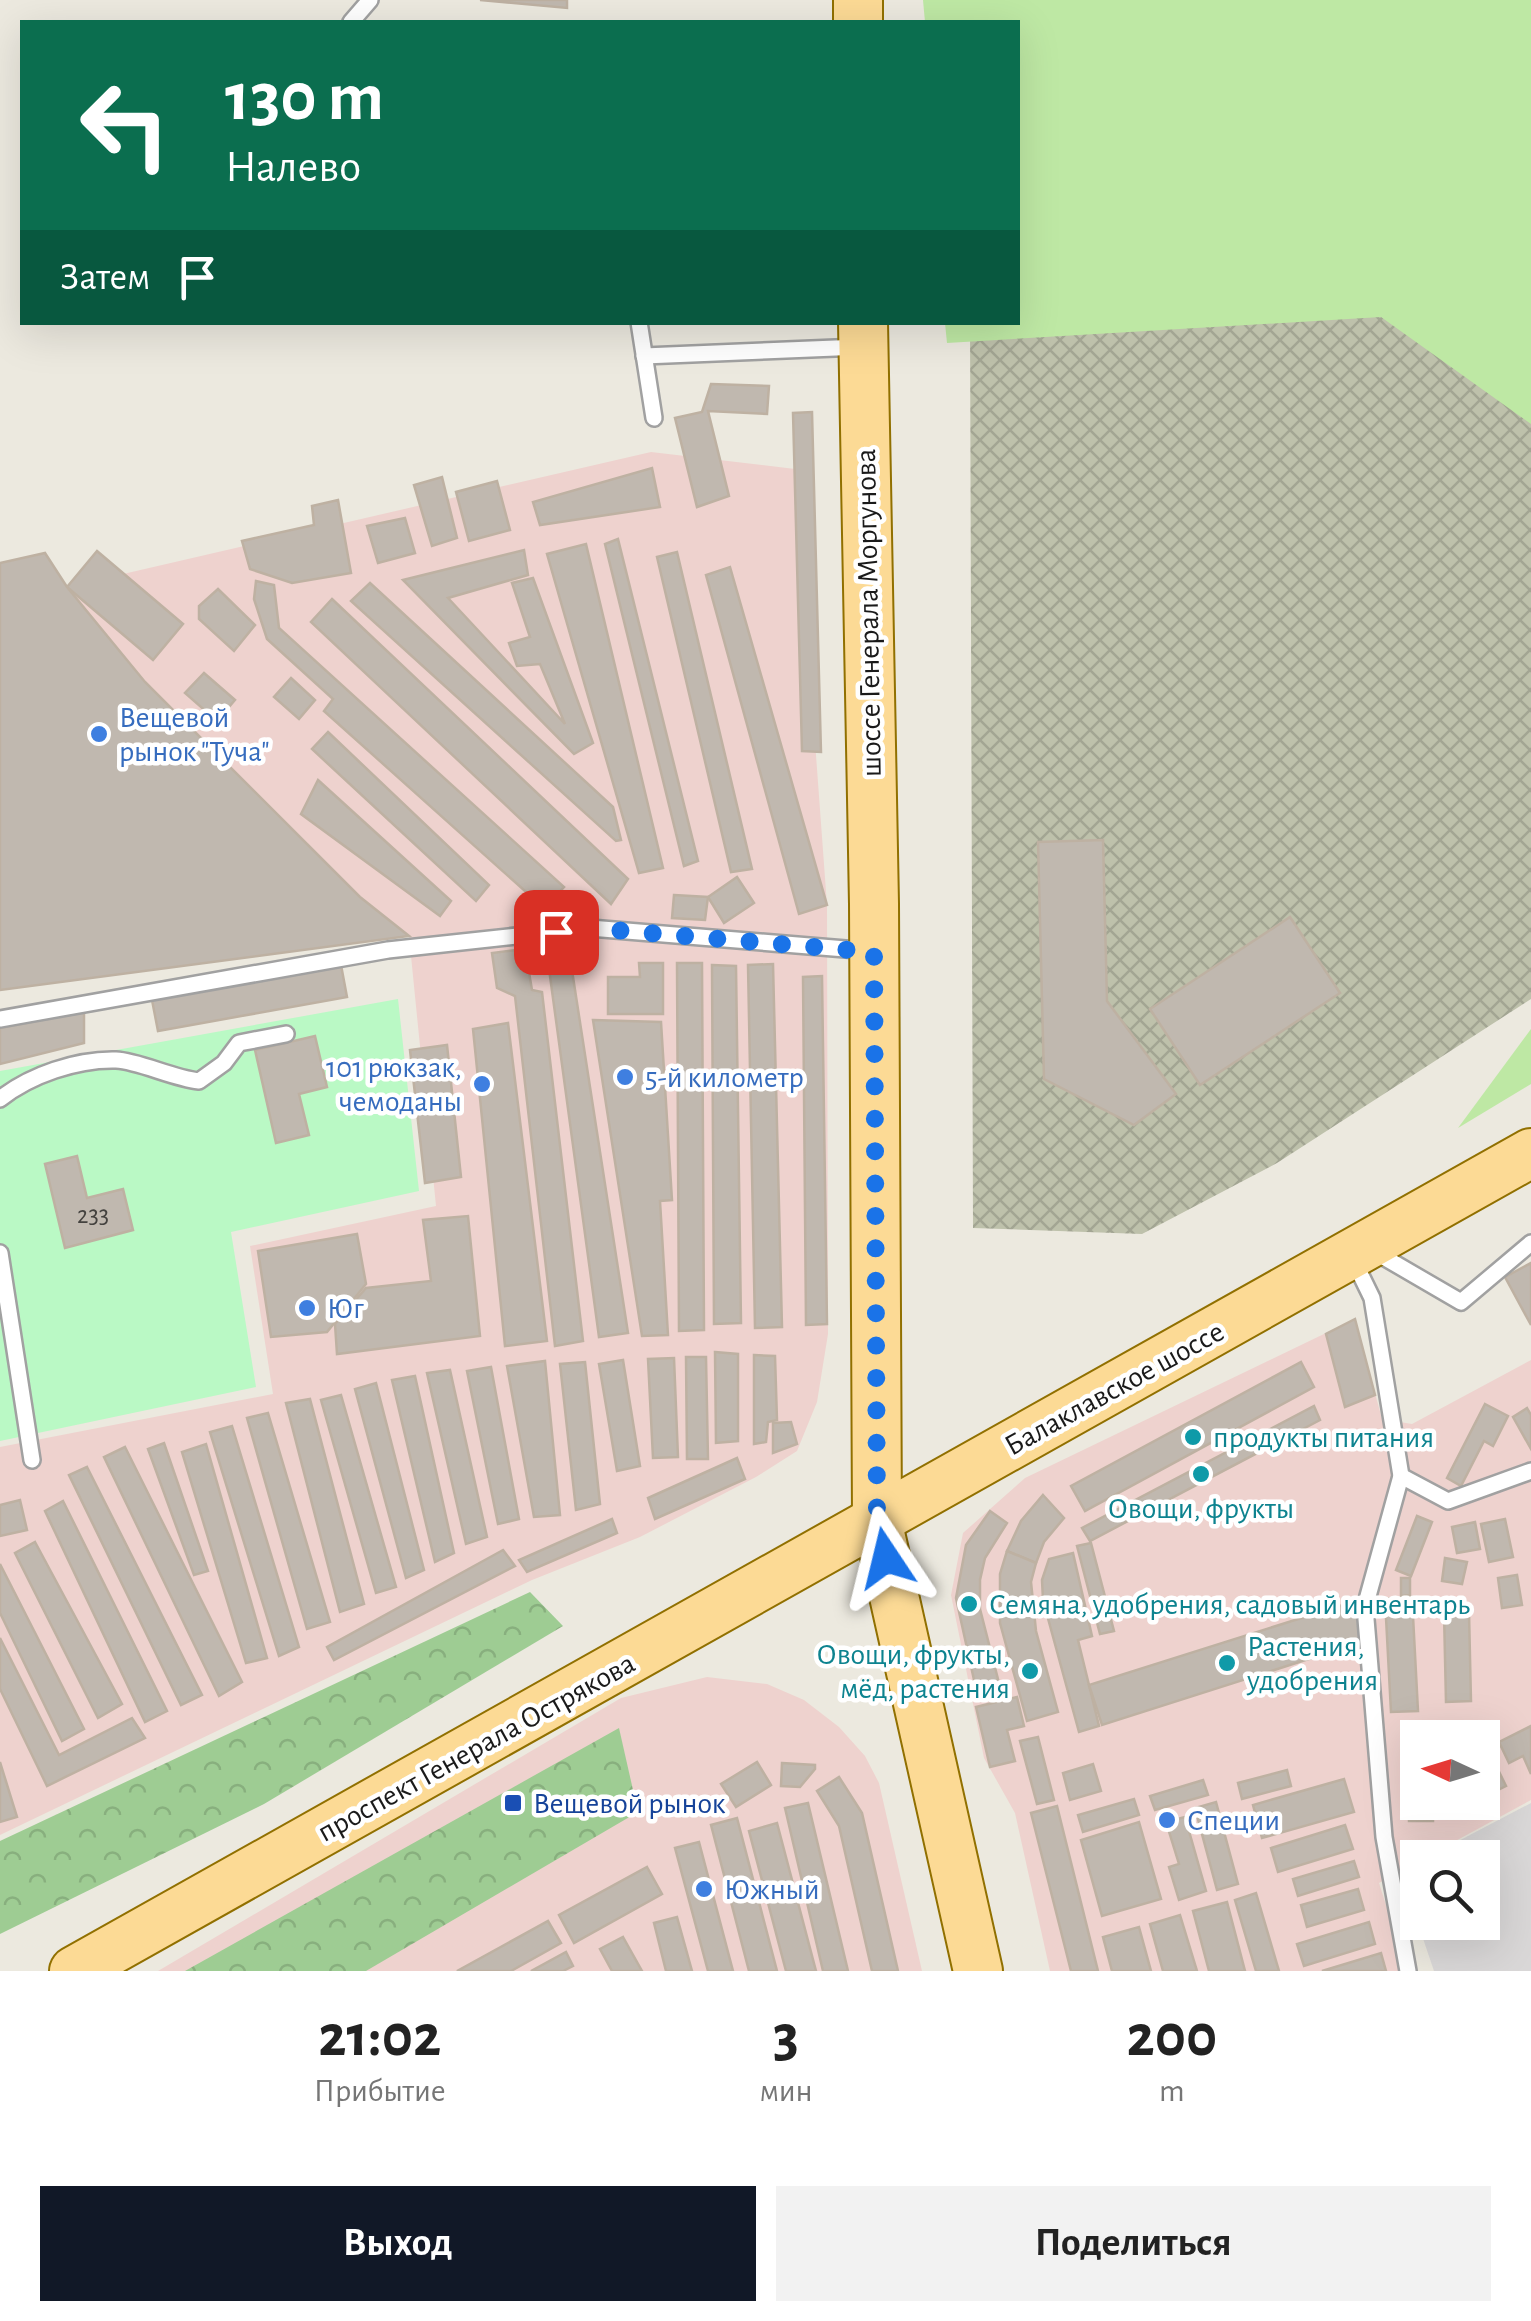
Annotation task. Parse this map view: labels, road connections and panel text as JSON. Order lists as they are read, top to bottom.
{
  "streets": {
    "main road": ["шоссе Генерала Моргунова", "Балаклавское шоссе", "проспект Генерала Острякова"]
  },
  "crossings": [
    ["шоссе Генерала Моргунова", "Балаклавское шоссе"],
    ["шоссе Генерала Моргунова", "проспект Генерала Острякова"],
    ["Балаклавское шоссе", "проспект Генерала Острякова"]
  ],
  "places": {
    "other": [
      "Вещевой рынок \"Туча\"",
      "5-й километр",
      "101 рюкзак, чемоданы",
      "Юг",
      "продукты питания",
      "Овощи, фрукты",
      "Семяна, удобрения, садовый инвентарь",
      "Растения, удобрения",
      "Овощи, фрукты, мёд, растения",
      "Специи",
      "Южный"
    ],
    "transit": ["Вещевой рынок"]
  },
  "house_numbers": ["233"],
  "north": "left",
  "page": {
    "turn": ["130 m", "Налево"],
    "then": "Затем",
    "eta": [
      "21:02",
      "Прибытие",
      "3",
      "мин",
      "200",
      "m"
    ],
    "buttons": ["Выход", "Поделиться"]
  }
}
